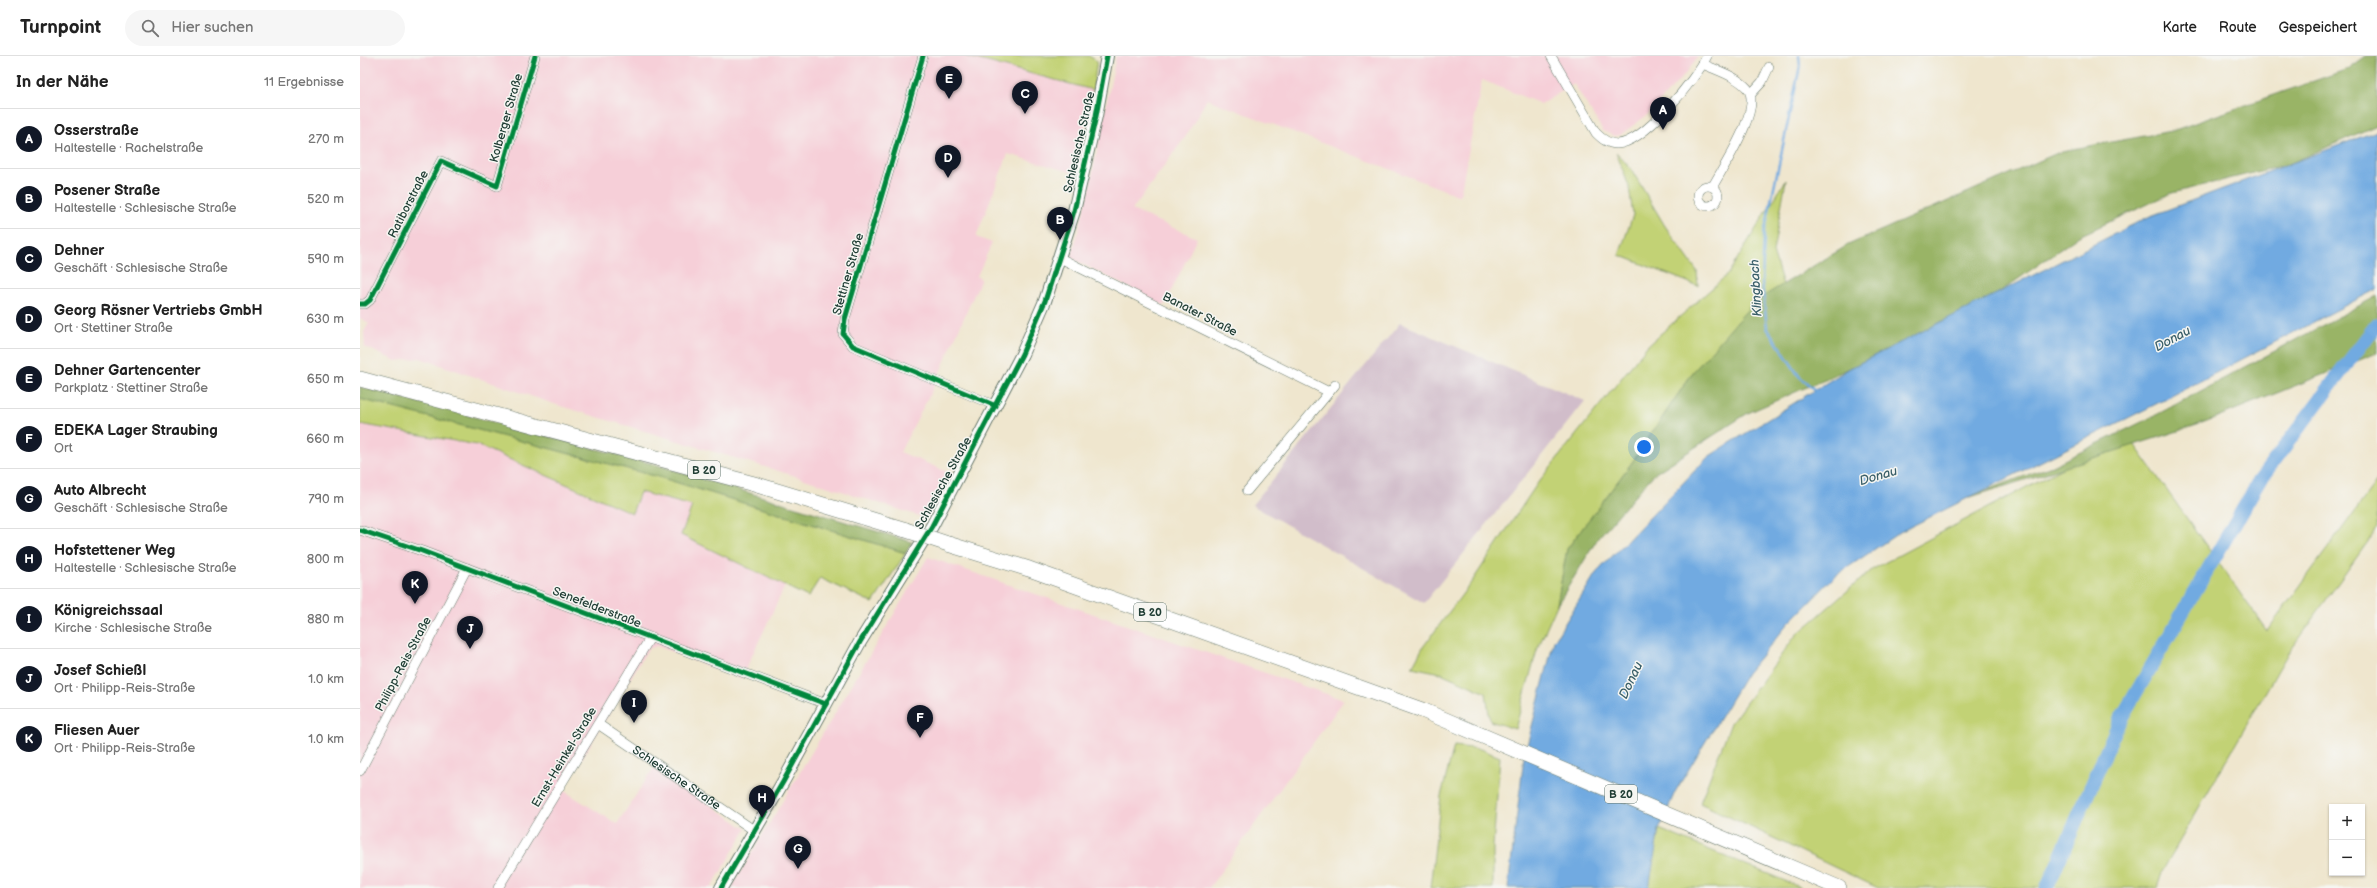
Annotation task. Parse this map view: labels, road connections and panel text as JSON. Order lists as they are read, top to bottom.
{
  "streets": {
    "highway": ["B 20"],
    "street": [
      "Kolberger Straße",
      "Schlesische Straße",
      "Ratiborstraße",
      "Stettiner Straße",
      "Banater Straße",
      "Senefelderstraße",
      "Philipp-Reis-Straße",
      "Ernst-Heinkel-Straße"
    ]
  },
  "crossings": [
    ["Kolberger Straße", "Ratiborstraße"],
    ["Schlesische Straße", "Stettiner Straße"],
    ["Schlesische Straße", "Banater Straße"],
    ["Schlesische Straße", "Senefelderstraße"],
    ["Schlesische Straße", "Ernst-Heinkel-Straße"],
    ["Senefelderstraße", "Philipp-Reis-Straße"],
    ["Senefelderstraße", "Ernst-Heinkel-Straße"]
  ],
  "water": ["Klingbach", "Donau"],
  "page": {
    "header": "Turnpoint",
    "search": "Hier suchen",
    "nav": ["Karte", "Route", "Gespeichert"],
    "heading": ["In der Nähe", "11 Ergebnisse"],
    "pins": [
      "E",
      "C",
      "A",
      "D",
      "B",
      "K",
      "J",
      "I",
      "F",
      "H",
      "G"
    ],
    "list": [
      {
        "mark": "A",
        "name": "Osserstraße",
        "note": "Haltestelle · Rachelstraße",
        "value": "270 m"
      },
      {
        "mark": "B",
        "name": "Posener Straße",
        "note": "Haltestelle · Schlesische Straße",
        "value": "520 m"
      },
      {
        "mark": "C",
        "name": "Dehner",
        "note": "Geschäft · Schlesische Straße",
        "value": "590 m"
      },
      {
        "mark": "D",
        "name": "Georg Rösner Vertriebs GmbH",
        "note": "Ort · Stettiner Straße",
        "value": "630 m"
      },
      {
        "mark": "E",
        "name": "Dehner Gartencenter",
        "note": "Parkplatz · Stettiner Straße",
        "value": "650 m"
      },
      {
        "mark": "F",
        "name": "EDEKA Lager Straubing",
        "note": "Ort",
        "value": "660 m"
      },
      {
        "mark": "G",
        "name": "Auto Albrecht",
        "note": "Geschäft · Schlesische Straße",
        "value": "790 m"
      },
      {
        "mark": "H",
        "name": "Hofstettener Weg",
        "note": "Haltestelle · Schlesische Straße",
        "value": "800 m"
      },
      {
        "mark": "I",
        "name": "Königreichssaal",
        "note": "Kirche · Schlesische Straße",
        "value": "880 m"
      },
      {
        "mark": "J",
        "name": "Josef Schießl",
        "note": "Ort · Philipp-Reis-Straße",
        "value": "1.0 km"
      },
      {
        "mark": "K",
        "name": "Fliesen Auer",
        "note": "Ort · Philipp-Reis-Straße",
        "value": "1.0 km"
      }
    ],
    "map_buttons": ["+", "−"]
  }
}
